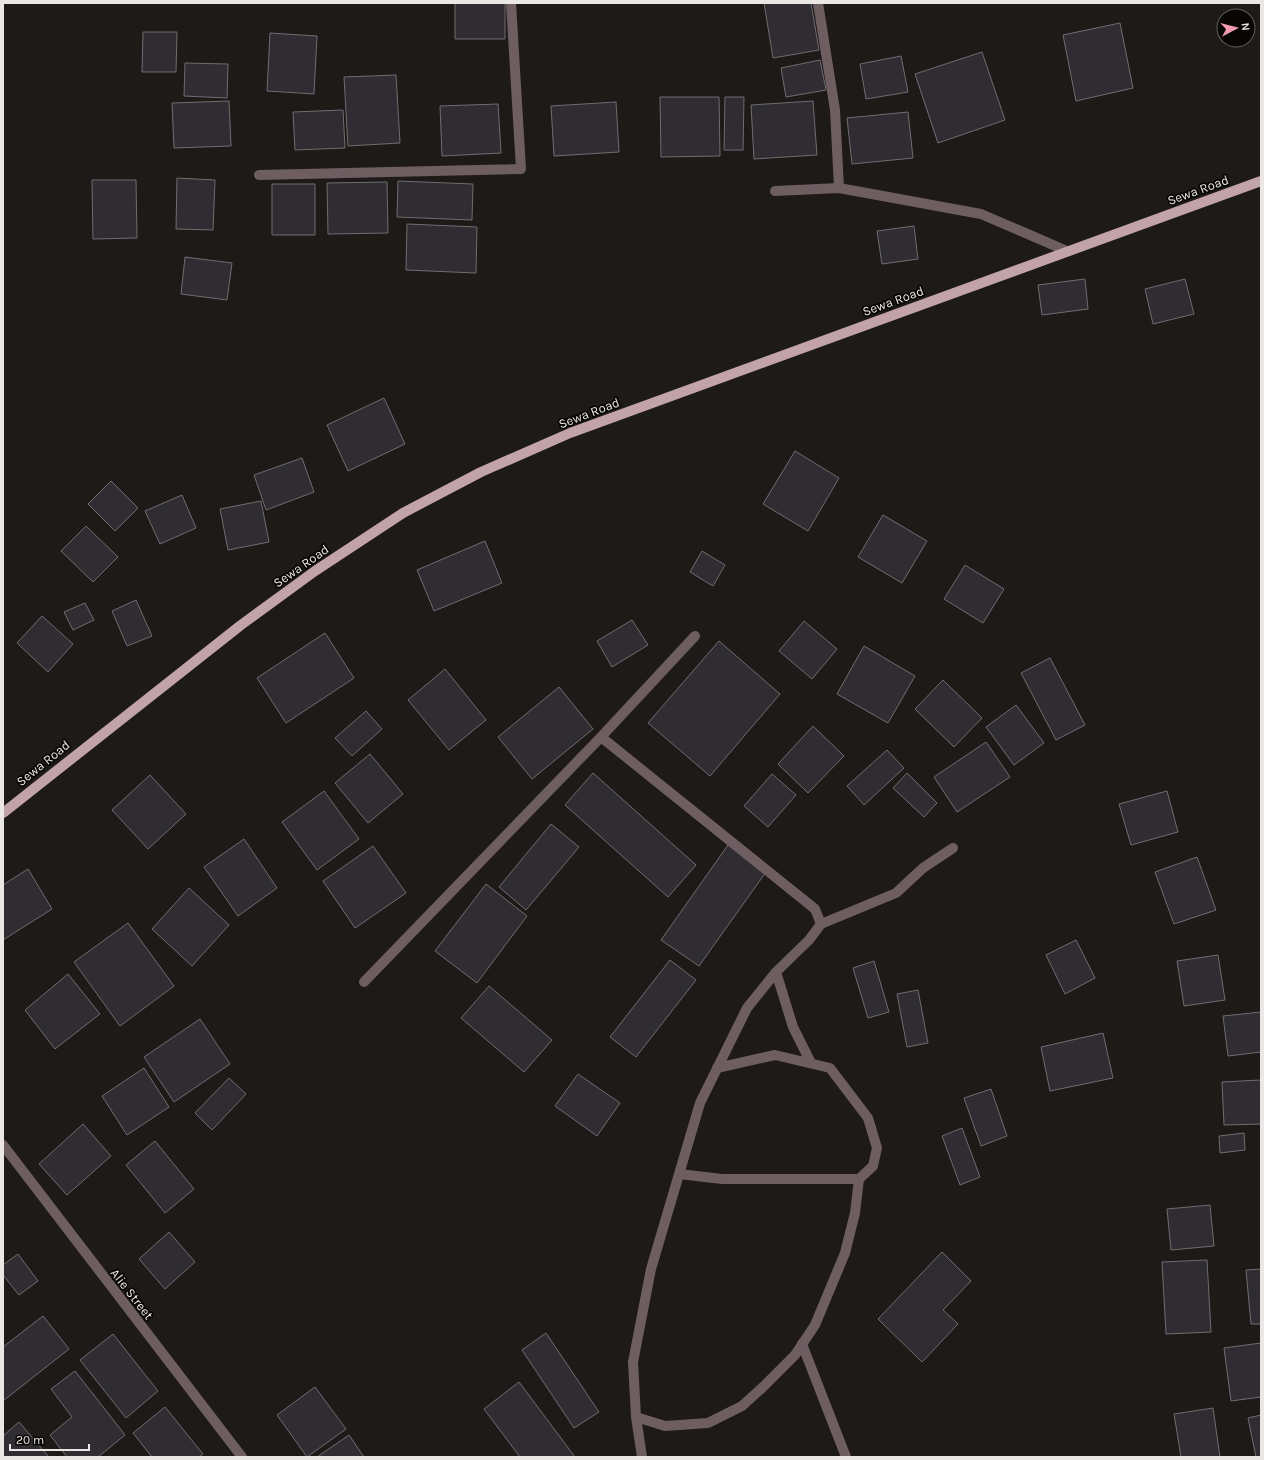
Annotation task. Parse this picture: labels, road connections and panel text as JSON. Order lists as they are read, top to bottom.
{
  "streets": {
    "main road": ["Sewa Road"],
    "street": ["Alie Street"]
  },
  "scale_bar": "20 m",
  "north": "right"
}
